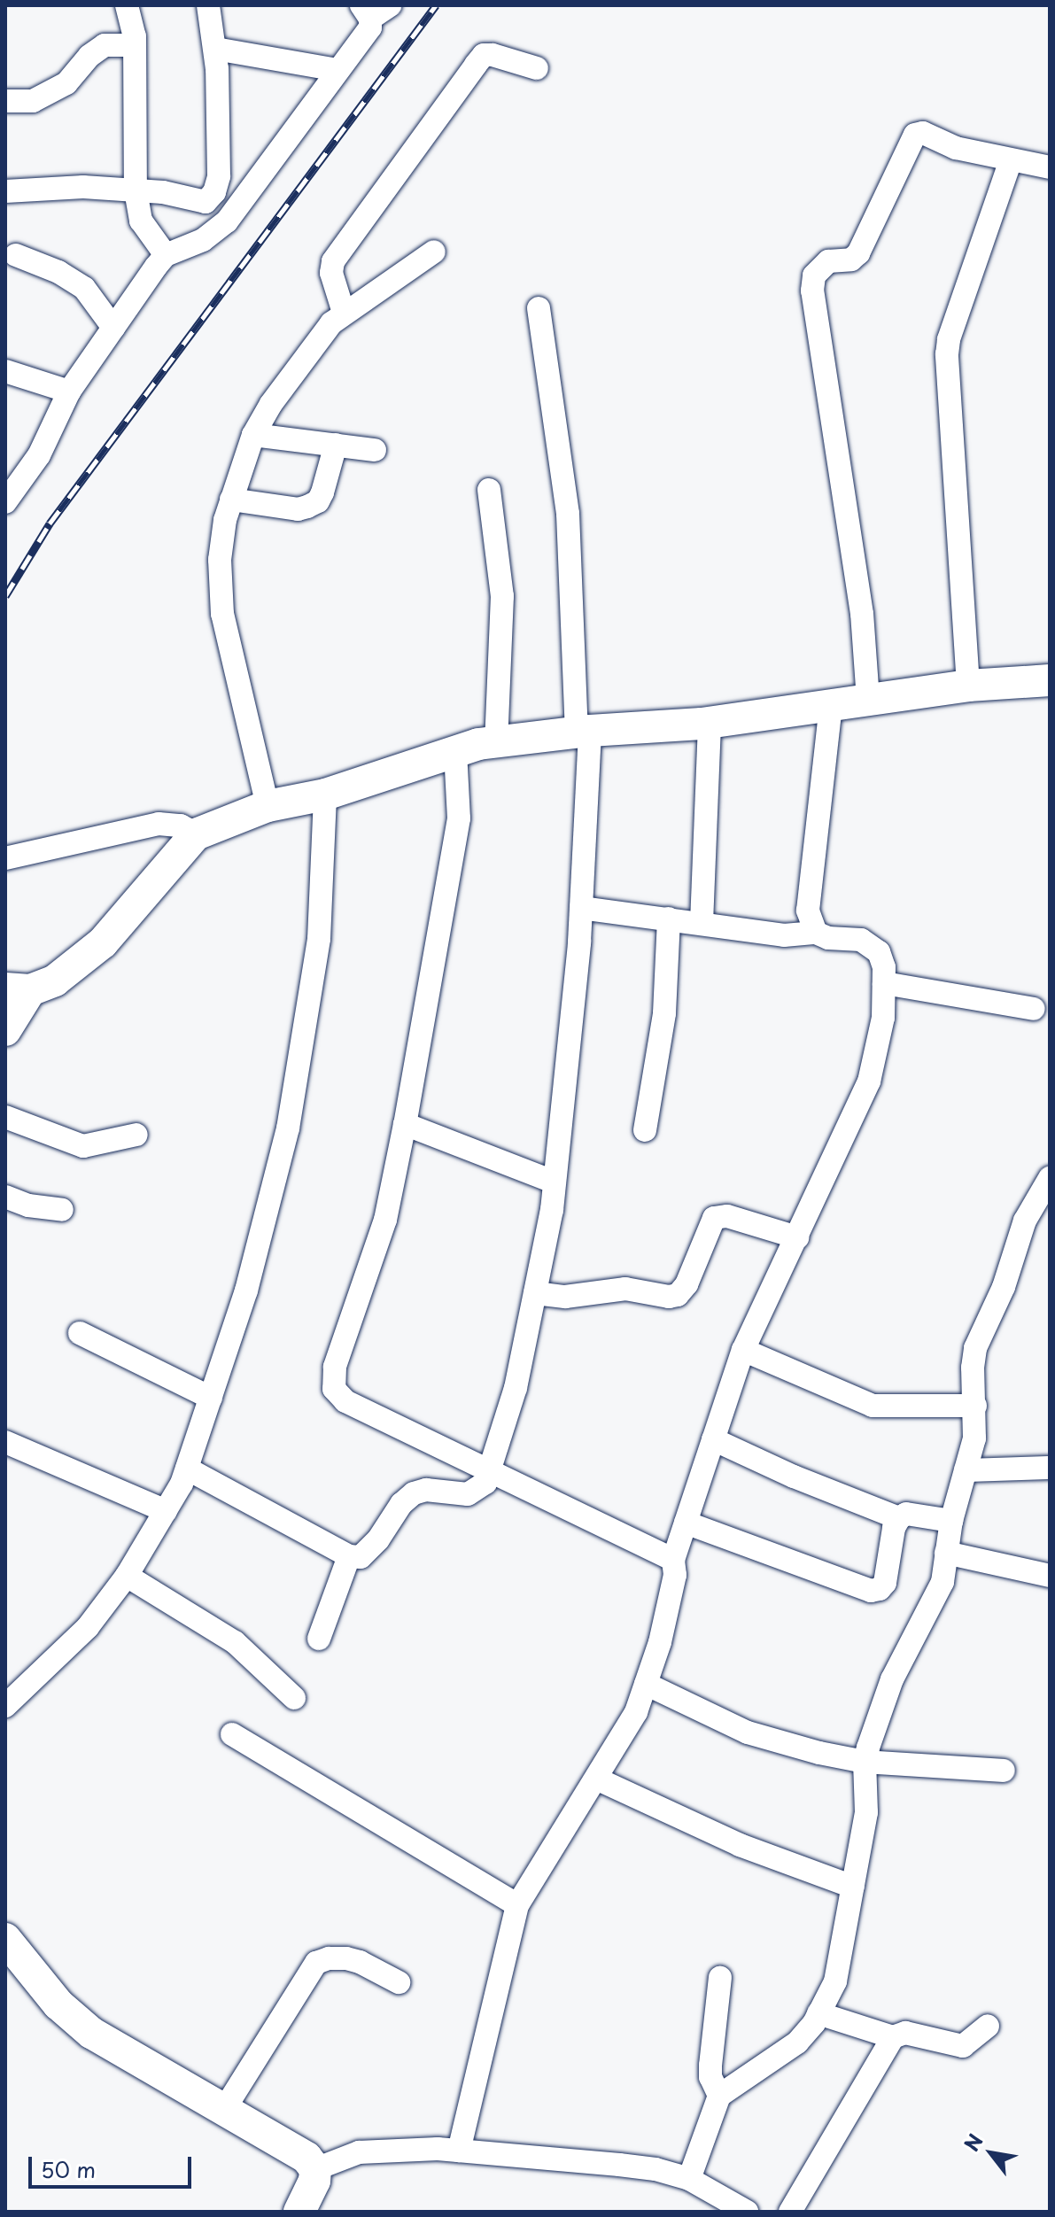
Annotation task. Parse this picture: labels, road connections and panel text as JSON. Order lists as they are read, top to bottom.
{
  "scale_bar": "50 m",
  "north": "top left"
}
